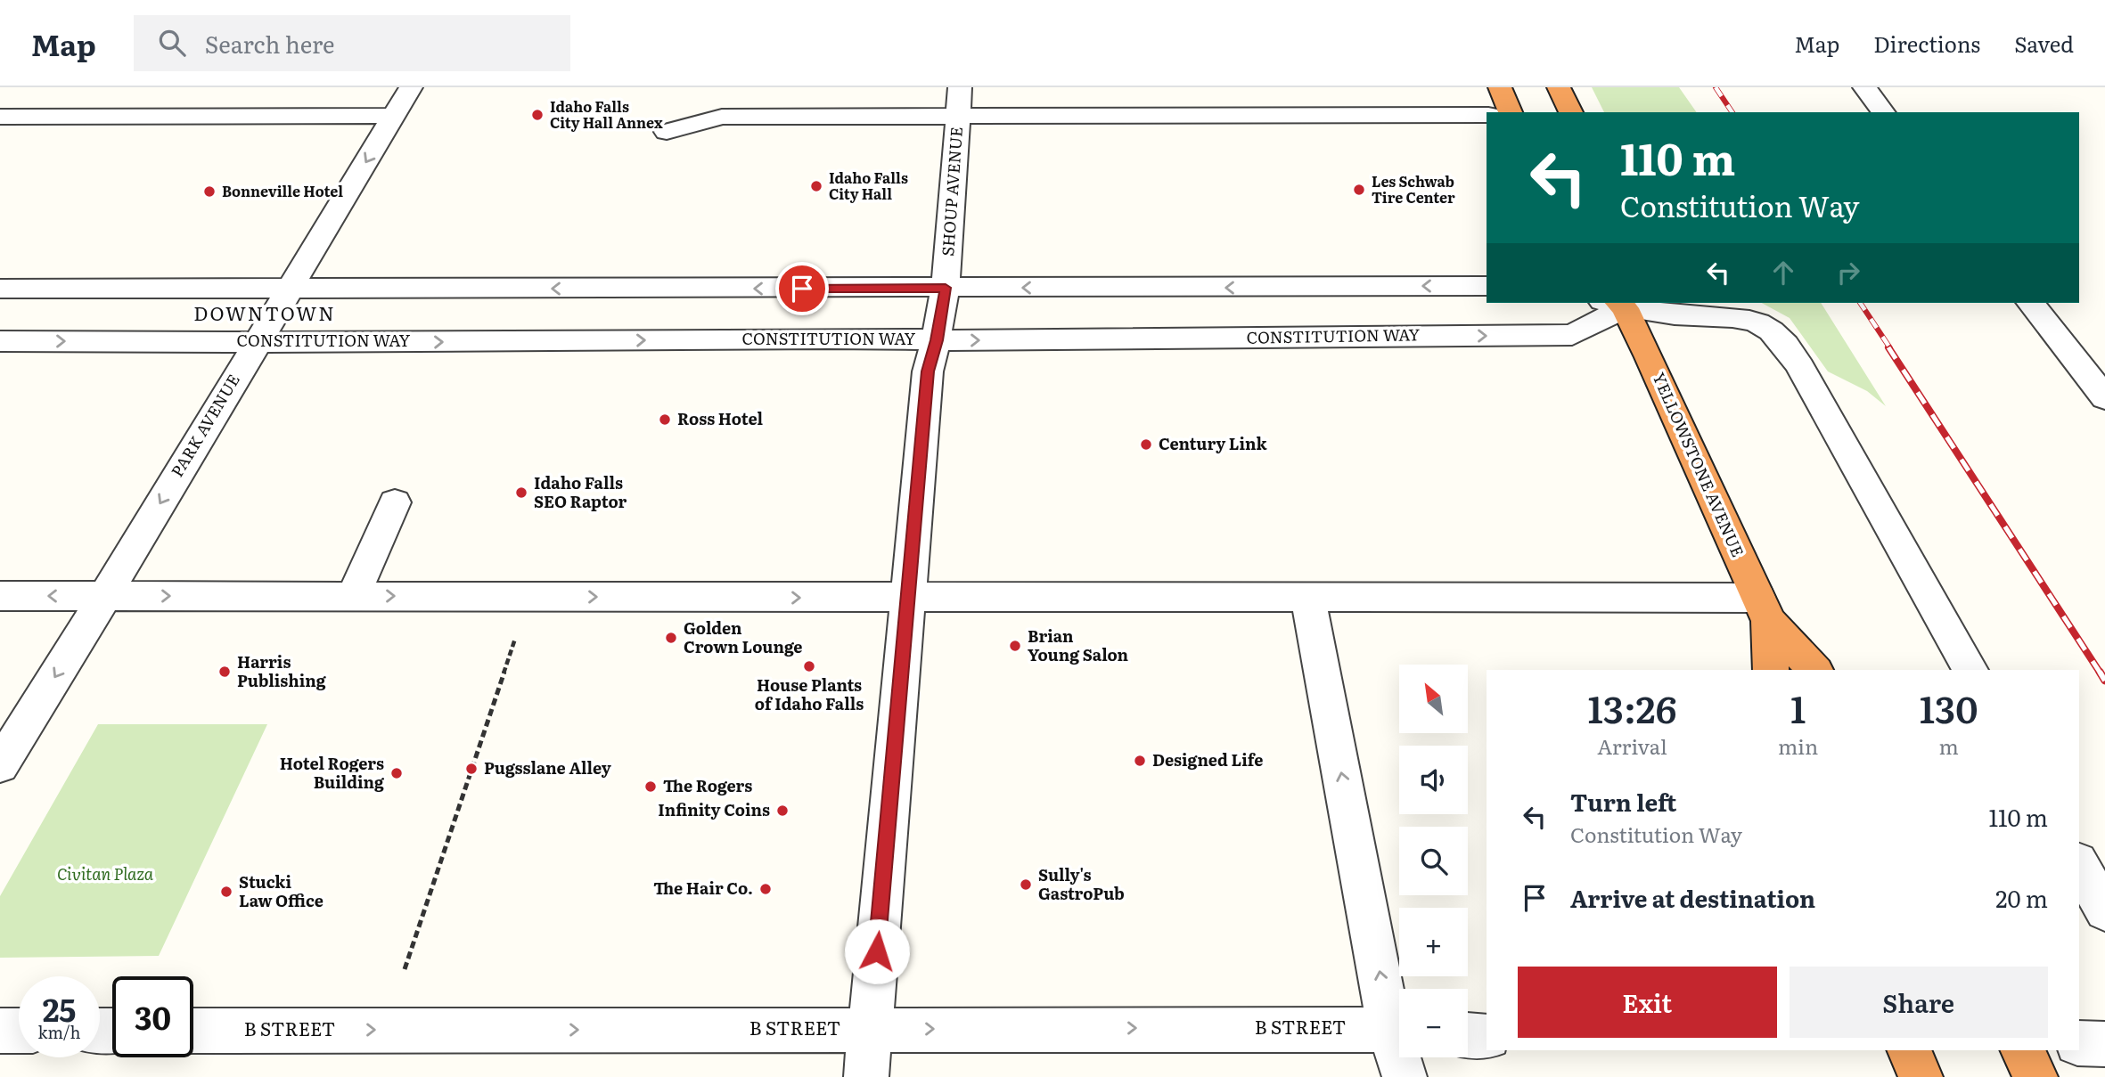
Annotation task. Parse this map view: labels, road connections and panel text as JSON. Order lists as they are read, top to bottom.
{
  "streets": {
    "highway": ["YELLOWSTONE AVENUE"],
    "street": [
      "SHOUP AVENUE",
      "CONSTITUTION WAY",
      "PARK AVENUE",
      "B STREET"
    ]
  },
  "crossings": [
    ["SHOUP AVENUE", "CONSTITUTION WAY"],
    ["SHOUP AVENUE", "B STREET"],
    ["CONSTITUTION WAY", "PARK AVENUE"],
    ["CONSTITUTION WAY", "YELLOWSTONE AVENUE"]
  ],
  "one_way": ["PARK AVENUE", "B STREET"],
  "districts": ["DOWNTOWN"],
  "parks": ["Civitan Plaza"],
  "places": [
    "Idaho Falls City Hall Annex",
    "Idaho Falls City Hall",
    "Les Schwab Tire Center",
    "Bonneville Hotel",
    "Ross Hotel",
    "Century Link",
    "Idaho Falls SEO Raptor",
    "Golden Crown Lounge",
    "Brian Young Salon",
    "House Plants of Idaho Falls",
    "Harris Publishing",
    "Designed Life",
    "Pugsslane Alley",
    "Hotel Rogers Building",
    "The Rogers",
    "Infinity Coins",
    "Sully's GastroPub",
    "The Hair Co.",
    "Stucki Law Office"
  ],
  "north": "top left",
  "page": {
    "header": "Map",
    "search": "Search here",
    "nav": ["Map", "Directions", "Saved"],
    "turn": ["110 m", "Constitution Way"],
    "map_buttons": ["+", "−"],
    "eta": [
      "13:26",
      "Arrival",
      "1",
      "min",
      "130",
      "m"
    ],
    "list": [
      {
        "name": "Turn left",
        "note": "Constitution Way",
        "value": "110 m"
      },
      {
        "name": "Arrive at destination",
        "value": "20 m"
      }
    ],
    "buttons": ["Exit", "Share"],
    "speed": "25 km/h",
    "limit": "30"
  }
}
